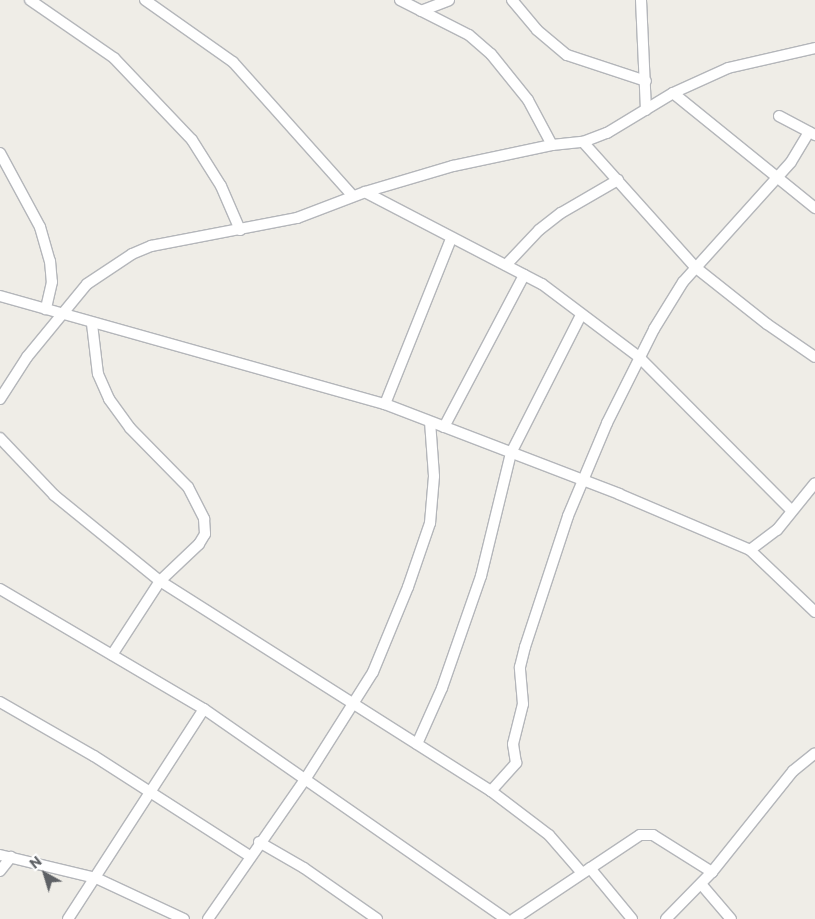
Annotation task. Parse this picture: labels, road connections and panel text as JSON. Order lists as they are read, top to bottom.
{
  "north": "top left"
}
